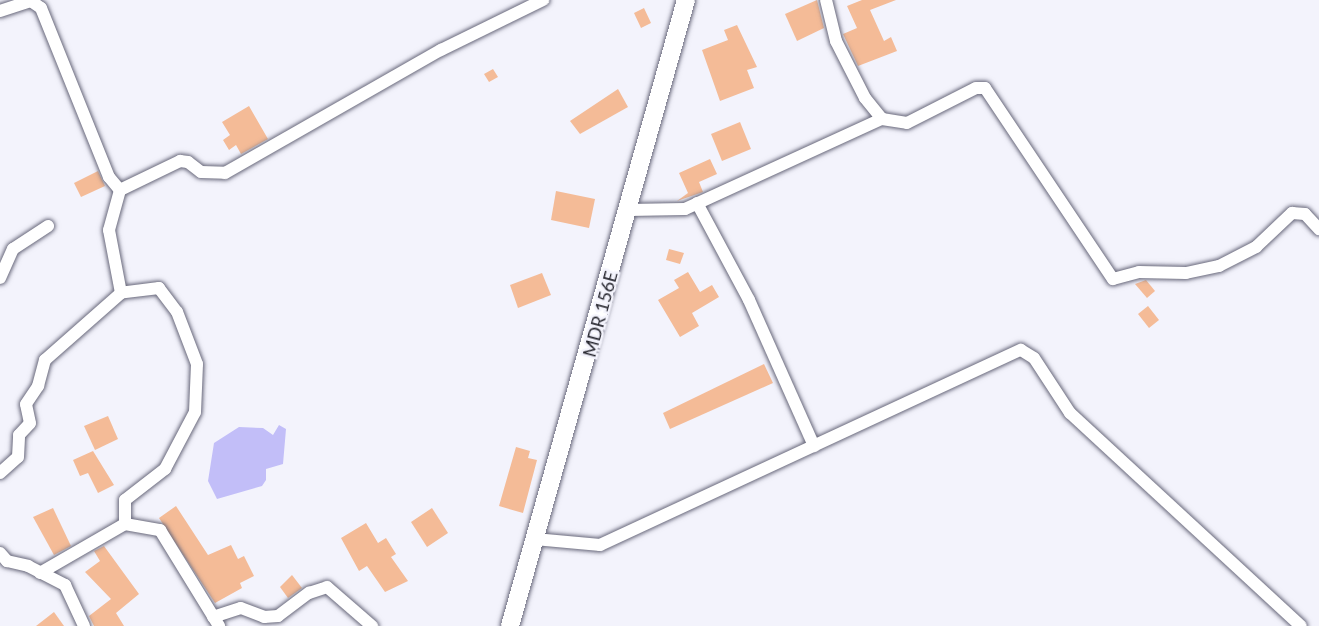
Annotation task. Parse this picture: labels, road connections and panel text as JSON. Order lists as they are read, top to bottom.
{
  "streets": {
    "main road": ["MDR 156E"]
  }
}
